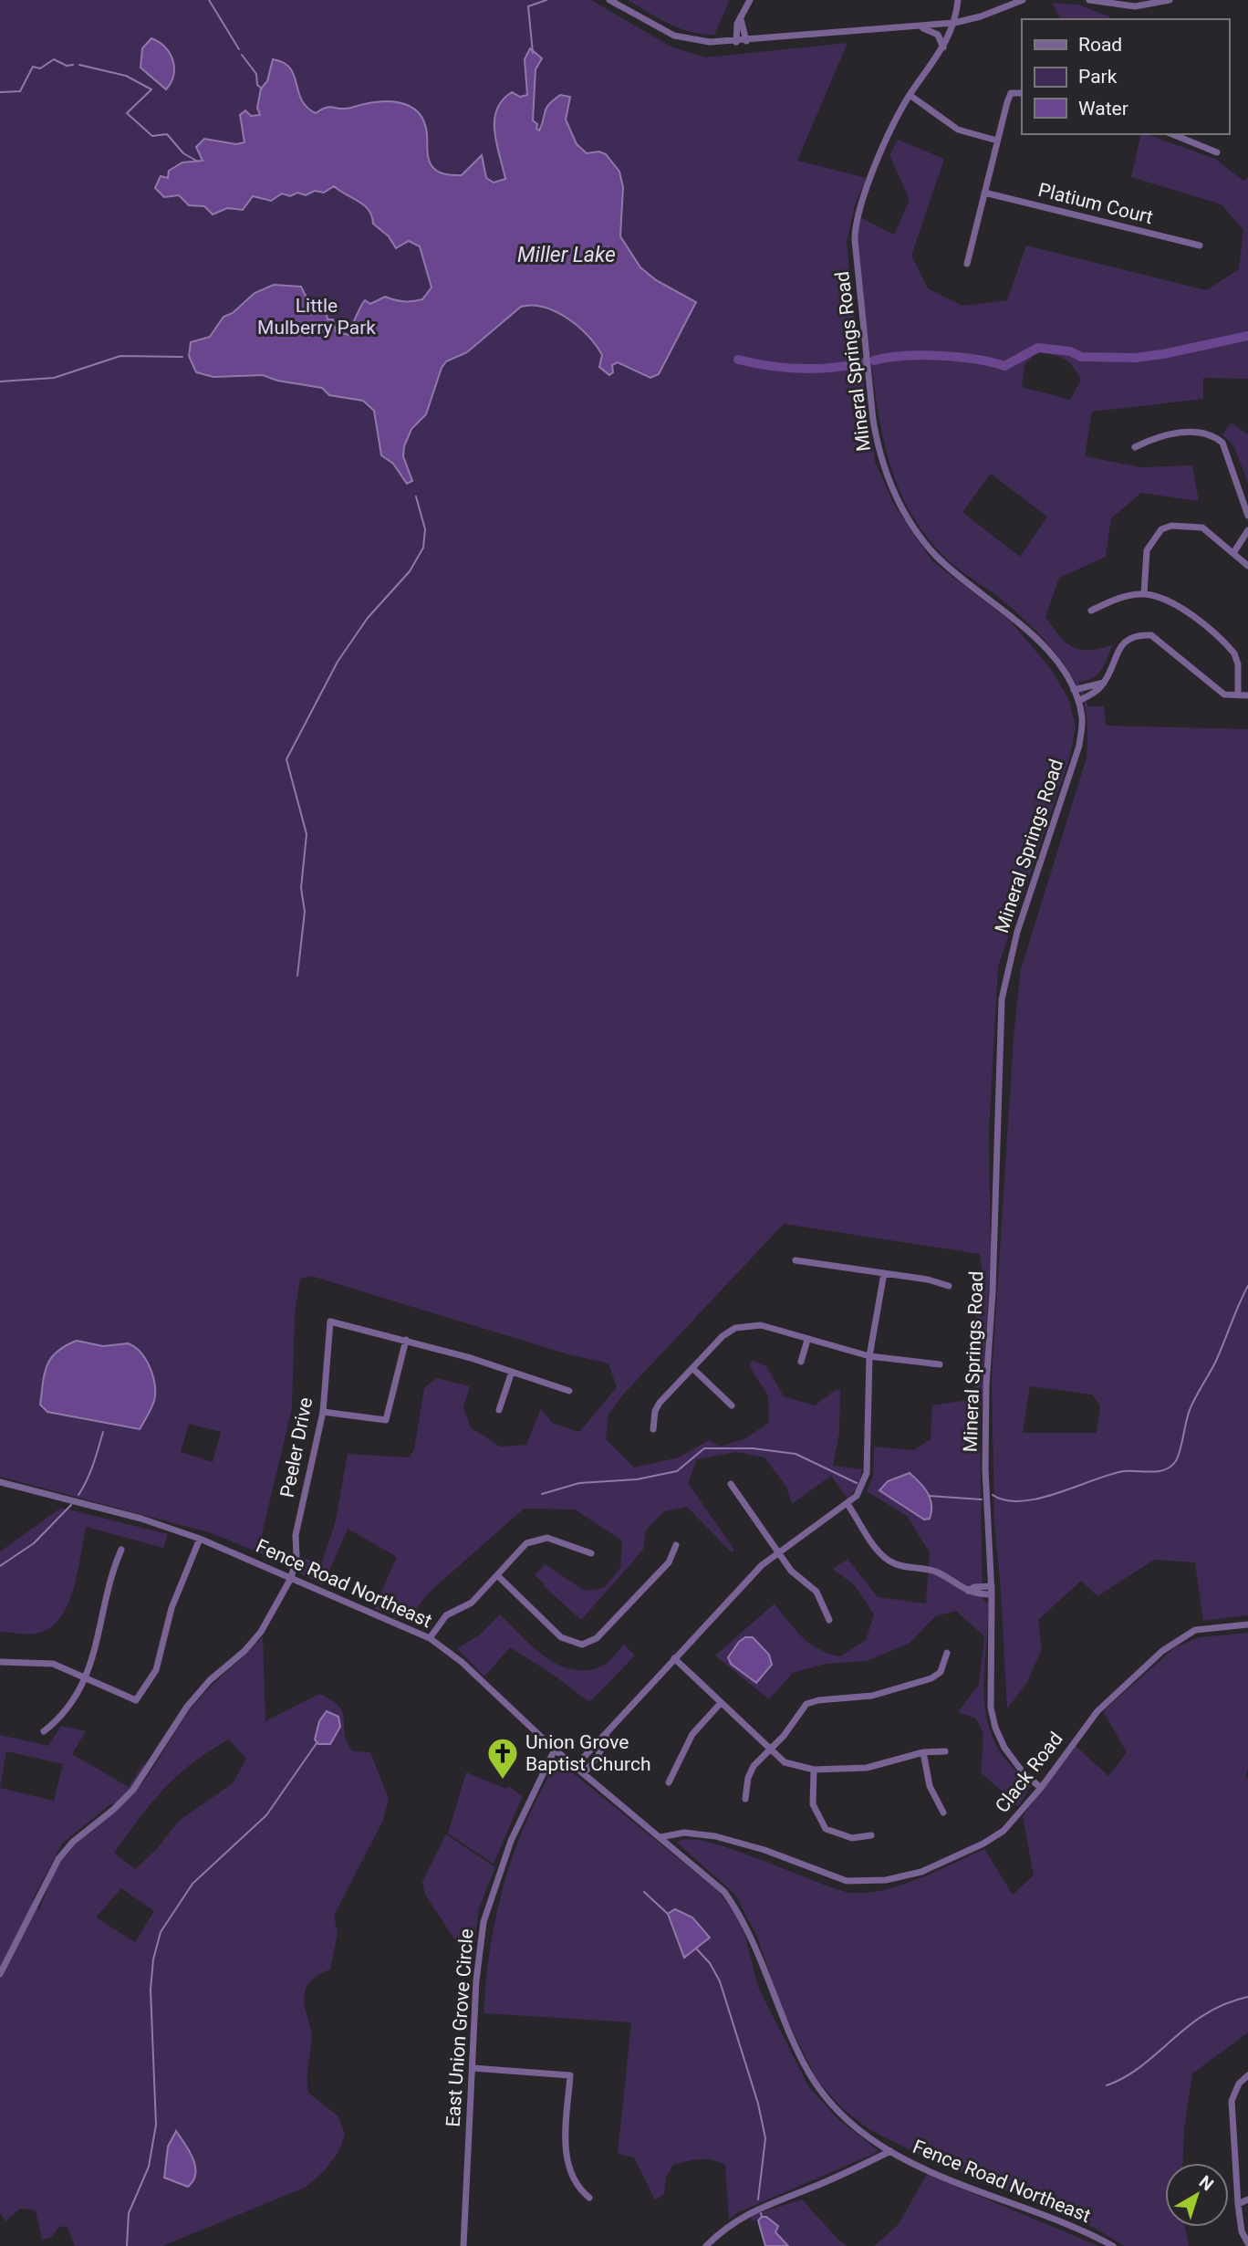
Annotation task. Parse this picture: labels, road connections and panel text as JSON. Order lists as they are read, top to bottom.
{
  "streets": {
    "street": [
      "Platium Court",
      "Mineral Springs Road",
      "Peeler Drive",
      "Fence Road Northeast",
      "Clack Road",
      "East Union Grove Circle"
    ]
  },
  "crossings": [
    ["Mineral Springs Road", "Clack Road"],
    ["Peeler Drive", "Fence Road Northeast"],
    ["Fence Road Northeast", "Clack Road"],
    ["Fence Road Northeast", "East Union Grove Circle"]
  ],
  "water": ["Miller Lake"],
  "parks": ["Little Mulberry Park"],
  "places": {
    "church": ["Union Grove Baptist Church"]
  },
  "legend": ["Road", "Park", "Water"],
  "north": "top right"
}
